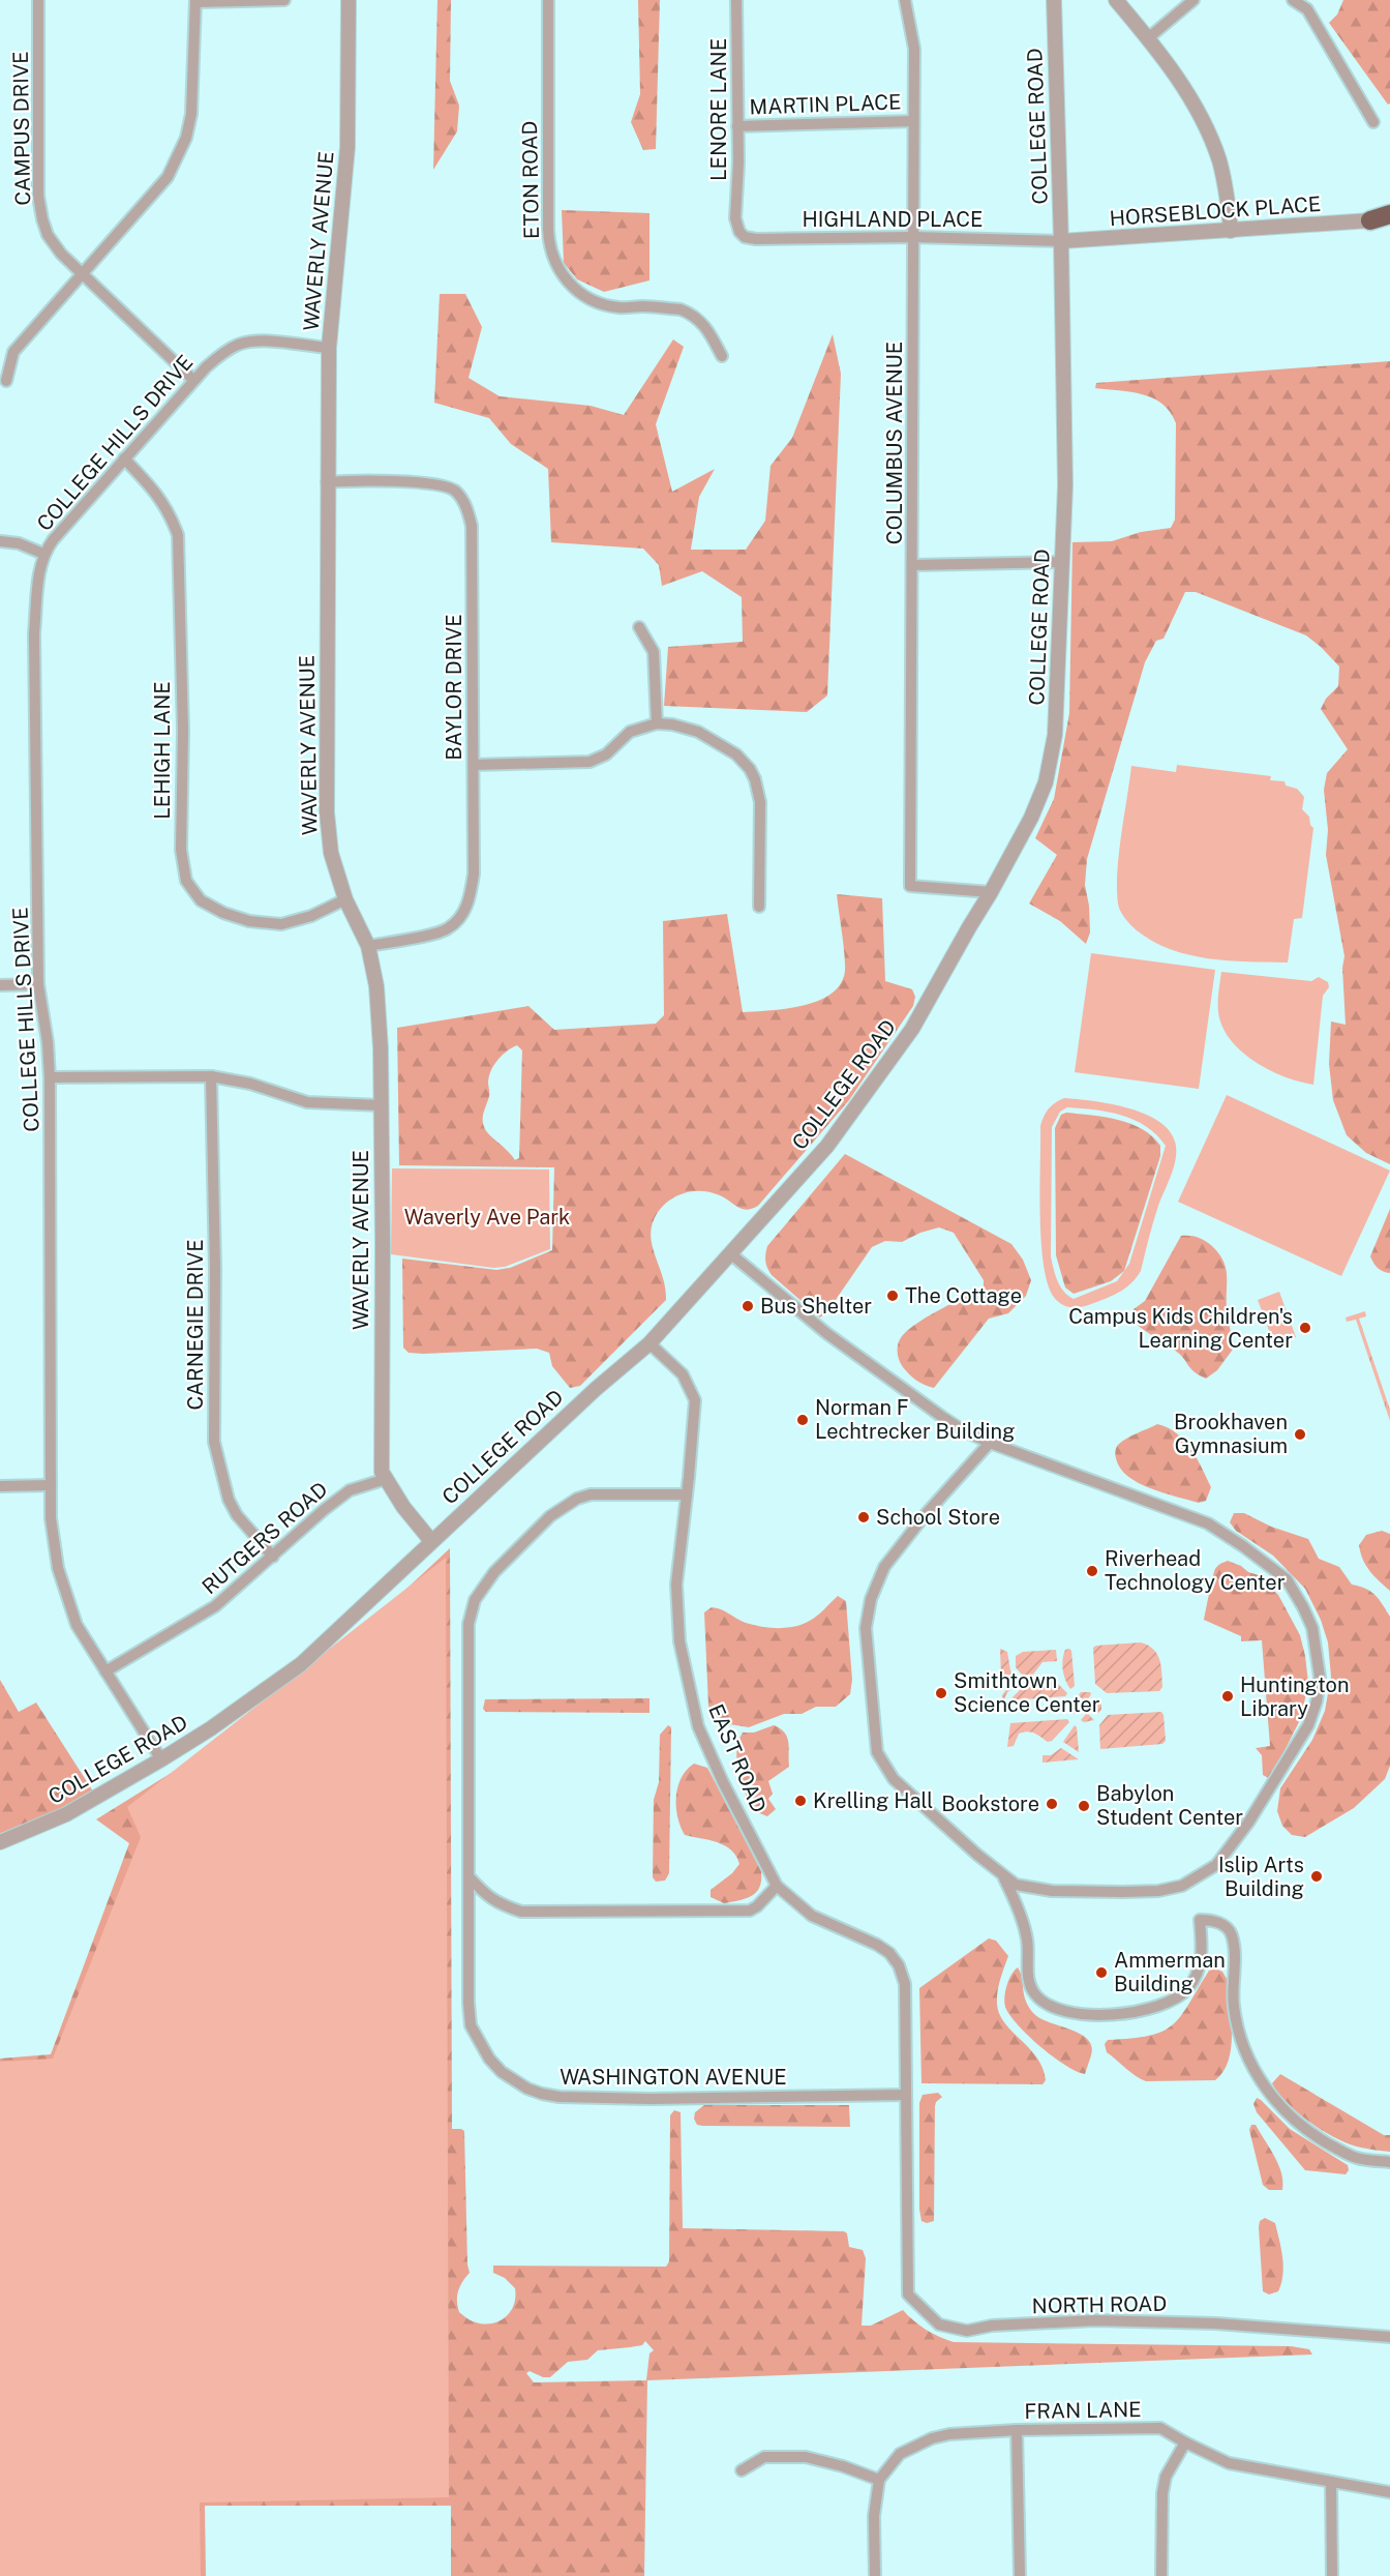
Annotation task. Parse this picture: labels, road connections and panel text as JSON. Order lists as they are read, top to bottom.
{
  "streets": {
    "street": [
      "MARTIN PLACE",
      "LENORE LANE",
      "COLLEGE ROAD",
      "CAMPUS DRIVE",
      "ETON ROAD",
      "HORSEBLOCK PLACE",
      "HIGHLAND PLACE",
      "WAVERLY AVENUE",
      "COLLEGE HILLS DRIVE",
      "COLUMBUS AVENUE",
      "BAYLOR DRIVE",
      "LEHIGH LANE",
      "CARNEGIE DRIVE",
      "RUTGERS ROAD",
      "EAST ROAD",
      "WASHINGTON AVENUE",
      "NORTH ROAD",
      "FRAN LANE"
    ]
  },
  "crossings": [
    ["MARTIN PLACE", "LENORE LANE"],
    ["MARTIN PLACE", "COLUMBUS AVENUE"],
    ["LENORE LANE", "HIGHLAND PLACE"],
    ["COLLEGE ROAD", "HORSEBLOCK PLACE"],
    ["COLLEGE ROAD", "HIGHLAND PLACE"],
    ["COLLEGE ROAD", "WAVERLY AVENUE"],
    ["COLLEGE ROAD", "COLLEGE HILLS DRIVE"],
    ["COLLEGE ROAD", "COLUMBUS AVENUE"],
    ["COLLEGE ROAD", "EAST ROAD"],
    ["CAMPUS DRIVE", "COLLEGE HILLS DRIVE"],
    ["HORSEBLOCK PLACE", "HIGHLAND PLACE"],
    ["HIGHLAND PLACE", "COLUMBUS AVENUE"],
    ["WAVERLY AVENUE", "COLLEGE HILLS DRIVE"],
    ["WAVERLY AVENUE", "BAYLOR DRIVE"],
    ["WAVERLY AVENUE", "LEHIGH LANE"],
    ["WAVERLY AVENUE", "RUTGERS ROAD"],
    ["COLLEGE HILLS DRIVE", "LEHIGH LANE"],
    ["COLLEGE HILLS DRIVE", "RUTGERS ROAD"],
    ["CARNEGIE DRIVE", "RUTGERS ROAD"],
    ["EAST ROAD", "WASHINGTON AVENUE"],
    ["EAST ROAD", "NORTH ROAD"],
    ["WASHINGTON AVENUE", "NORTH ROAD"]
  ],
  "parks": ["Waverly Ave Park"],
  "places": [
    "The Cottage",
    "Bus Shelter",
    "Campus Kids Children's Learning Center",
    "Norman F Lechtrecker Building",
    "Brookhaven Gymnasium",
    "School Store",
    "Riverhead Technology Center",
    "Smithtown Science Center",
    "Huntington Library",
    "Krelling Hall",
    "Bookstore",
    "Babylon Student Center",
    "Islip Arts Building",
    "Ammerman Building"
  ]
}
